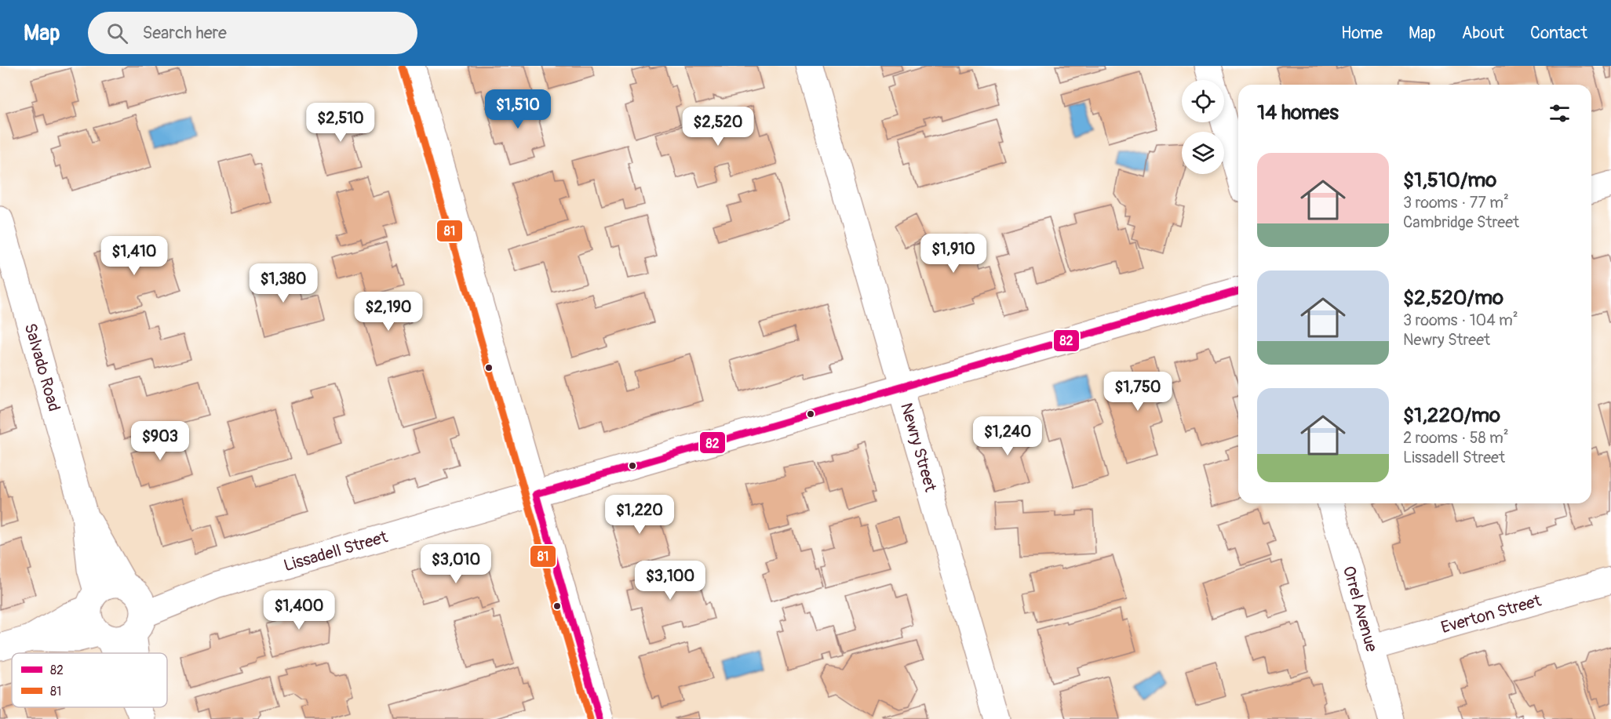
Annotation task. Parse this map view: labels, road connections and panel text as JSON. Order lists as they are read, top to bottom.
{
  "streets": {
    "street": [
      "Salvado Road",
      "Newry Street",
      "Lissadell Street",
      "Orrel Avenue",
      "Everton Street"
    ]
  },
  "crossings": [
    ["Salvado Road", "Lissadell Street"],
    ["Newry Street", "Lissadell Street"],
    ["Orrel Avenue", "Everton Street"]
  ],
  "lines": ["transit line 81", "transit line 82"],
  "legend": ["82", "81"],
  "page": {
    "header": "Map",
    "search": "Search here",
    "nav": [
      "Home",
      "Map",
      "About",
      "Contact"
    ],
    "heading": "14 homes",
    "price": [
      "$1,510",
      "$2,510",
      "$2,520",
      "$1,910",
      "$1,410",
      "$1,380",
      "$2,190",
      "$1,750",
      "$1,240",
      "$903",
      "$1,220",
      "$3,010",
      "$3,100",
      "$1,400"
    ],
    "list": [
      {
        "name": "$1,510/mo",
        "note": "3 rooms · 77 m² · Cambridge Street"
      },
      {
        "name": "$2,520/mo",
        "note": "3 rooms · 104 m² · Newry Street"
      },
      {
        "name": "$1,220/mo",
        "note": "2 rooms · 58 m² · Lissadell Street"
      }
    ]
  }
}
